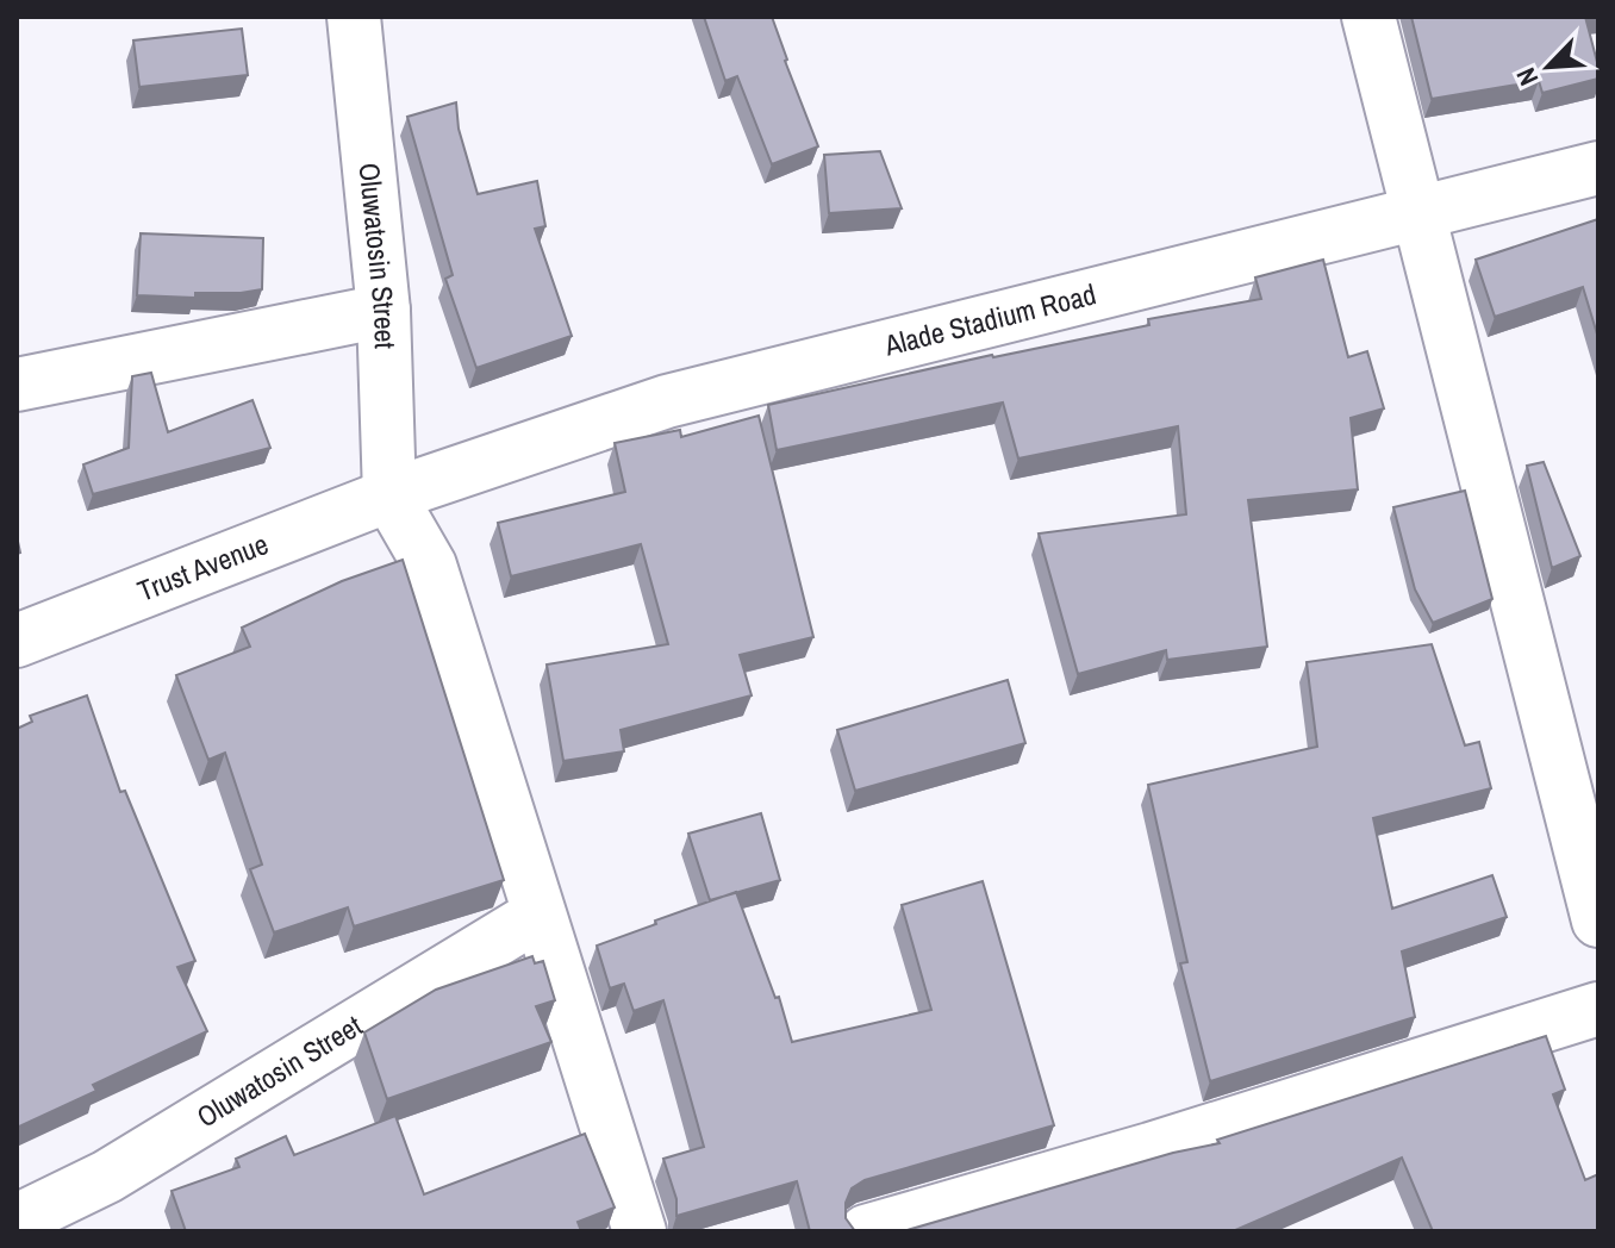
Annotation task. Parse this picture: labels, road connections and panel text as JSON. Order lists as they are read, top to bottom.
{
  "streets": {
    "street": ["Oluwatosin Street", "Alade Stadium Road", "Trust Avenue"]
  },
  "crossings": [
    ["Oluwatosin Street", "Alade Stadium Road"],
    ["Oluwatosin Street", "Trust Avenue"],
    ["Alade Stadium Road", "Trust Avenue"]
  ],
  "north": "bottom left"
}
